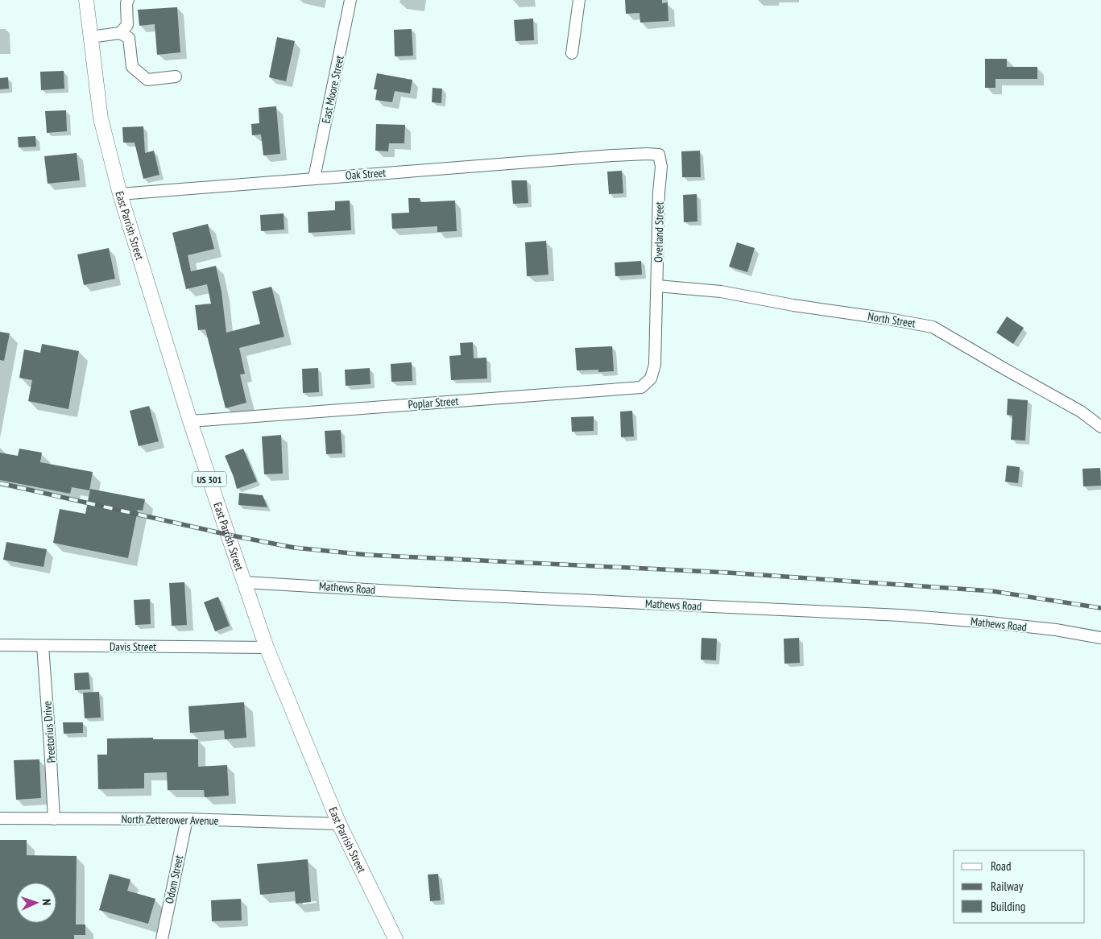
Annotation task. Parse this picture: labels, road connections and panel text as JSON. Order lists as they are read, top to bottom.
{
  "streets": {
    "main road": ["East Parrish Street", "US 301"],
    "street": [
      "East Moore Street",
      "Oak Street",
      "Overland Street",
      "North Street",
      "Poplar Street",
      "Mathews Road",
      "Davis Street",
      "Preetorius Drive",
      "North Zetterower Avenue",
      "Odom Street"
    ]
  },
  "crossings": [
    ["East Moore Street", "Oak Street"],
    ["Oak Street", "East Parrish Street"],
    ["Oak Street", "Overland Street"],
    ["East Parrish Street", "Poplar Street"],
    ["East Parrish Street", "Mathews Road"],
    ["East Parrish Street", "Davis Street"],
    ["East Parrish Street", "North Zetterower Avenue"],
    ["Overland Street", "North Street"],
    ["Overland Street", "Poplar Street"],
    ["Davis Street", "Preetorius Drive"],
    ["Preetorius Drive", "North Zetterower Avenue"],
    ["North Zetterower Avenue", "Odom Street"]
  ],
  "legend": ["Road", "Railway", "Building"],
  "north": "right"
}
